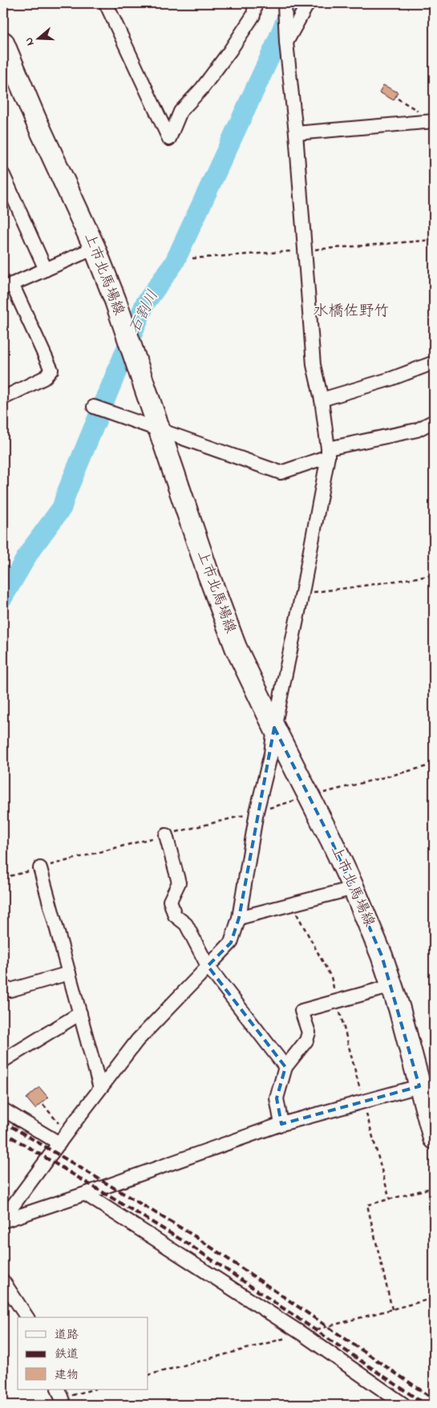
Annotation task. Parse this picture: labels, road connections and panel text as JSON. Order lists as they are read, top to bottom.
{
  "streets": {
    "main road": ["上市北馬場線"]
  },
  "districts": ["水橋佐野竹"],
  "water": ["石割川"],
  "legend": ["道路", "鉄道", "建物"],
  "north": "left"
}
